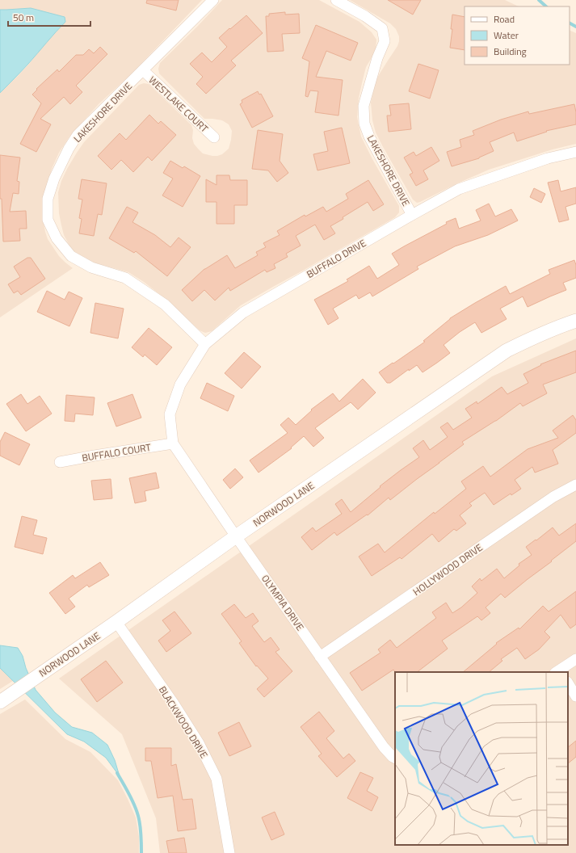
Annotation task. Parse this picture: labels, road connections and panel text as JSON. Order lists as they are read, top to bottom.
{
  "streets": {
    "street": [
      "WESTLAKE COURT",
      "LAKESHORE DRIVE",
      "BUFFALO DRIVE",
      "BUFFALO COURT",
      "NORWOOD LANE",
      "HOLLYWOOD DRIVE",
      "OLYMPIA DRIVE",
      "BLACKWOOD DRIVE"
    ]
  },
  "crossings": [
    ["WESTLAKE COURT", "LAKESHORE DRIVE"],
    ["LAKESHORE DRIVE", "BUFFALO DRIVE"],
    ["BUFFALO DRIVE", "BUFFALO COURT"],
    ["BUFFALO DRIVE", "OLYMPIA DRIVE"],
    ["BUFFALO COURT", "OLYMPIA DRIVE"],
    ["NORWOOD LANE", "OLYMPIA DRIVE"],
    ["NORWOOD LANE", "BLACKWOOD DRIVE"],
    ["HOLLYWOOD DRIVE", "OLYMPIA DRIVE"]
  ],
  "legend": ["Road", "Water", "Building"],
  "scale_bar": "50 m"
}
